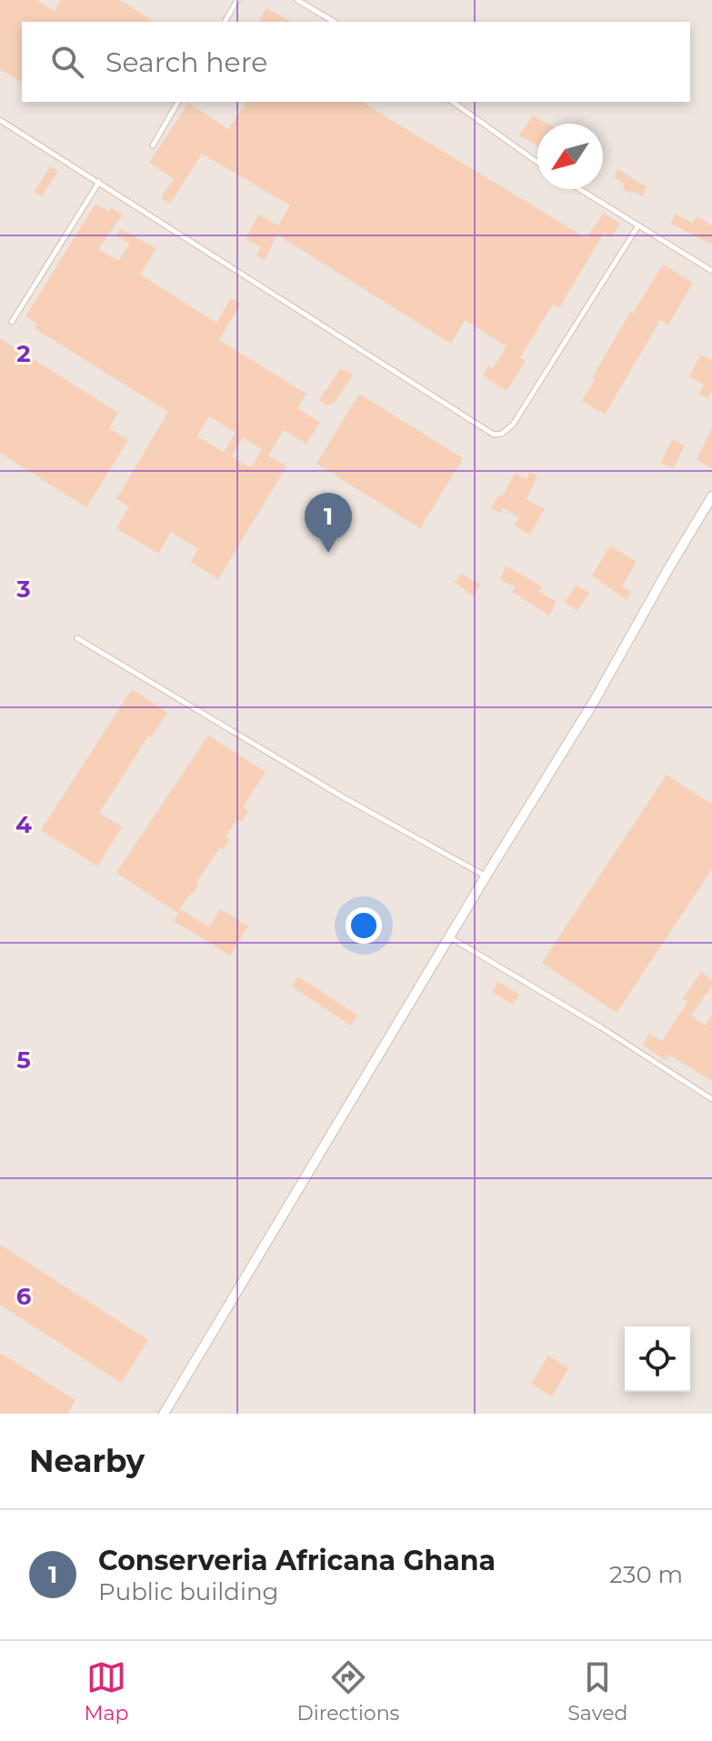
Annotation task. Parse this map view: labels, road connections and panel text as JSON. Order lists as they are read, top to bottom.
{
  "north": "bottom left",
  "page": {
    "search": "Search here",
    "pins": "1",
    "heading": "Nearby",
    "list": [
      {
        "mark": "1",
        "name": "Conserveria Africana Ghana",
        "note": "Public building",
        "value": "230 m"
      }
    ],
    "nav": ["Map", "Directions", "Saved"]
  },
  "grid": {
    "rows": [
      "2",
      "3",
      "4",
      "5",
      "6"
    ]
  }
}
